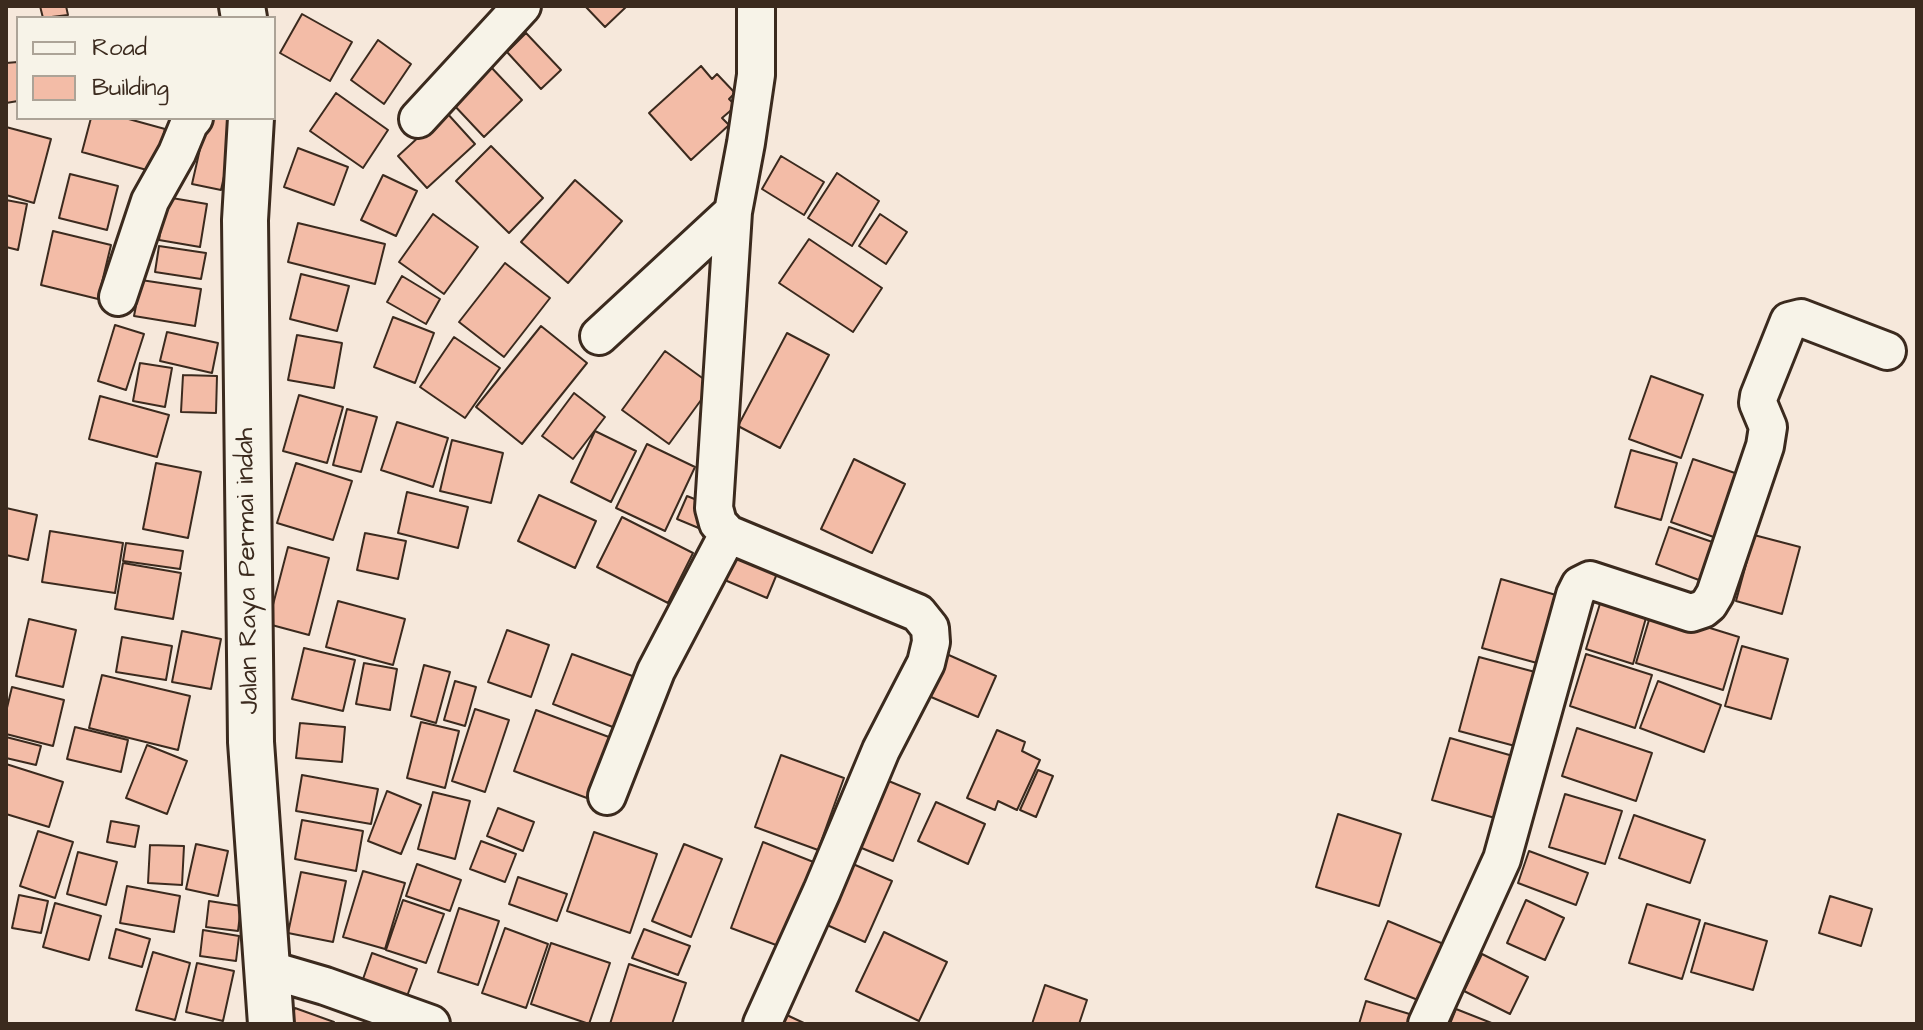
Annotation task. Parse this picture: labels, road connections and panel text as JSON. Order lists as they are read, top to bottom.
{
  "streets": {
    "main road": ["Jalan Raya Permai indah"]
  },
  "legend": ["Road", "Building"]
}
